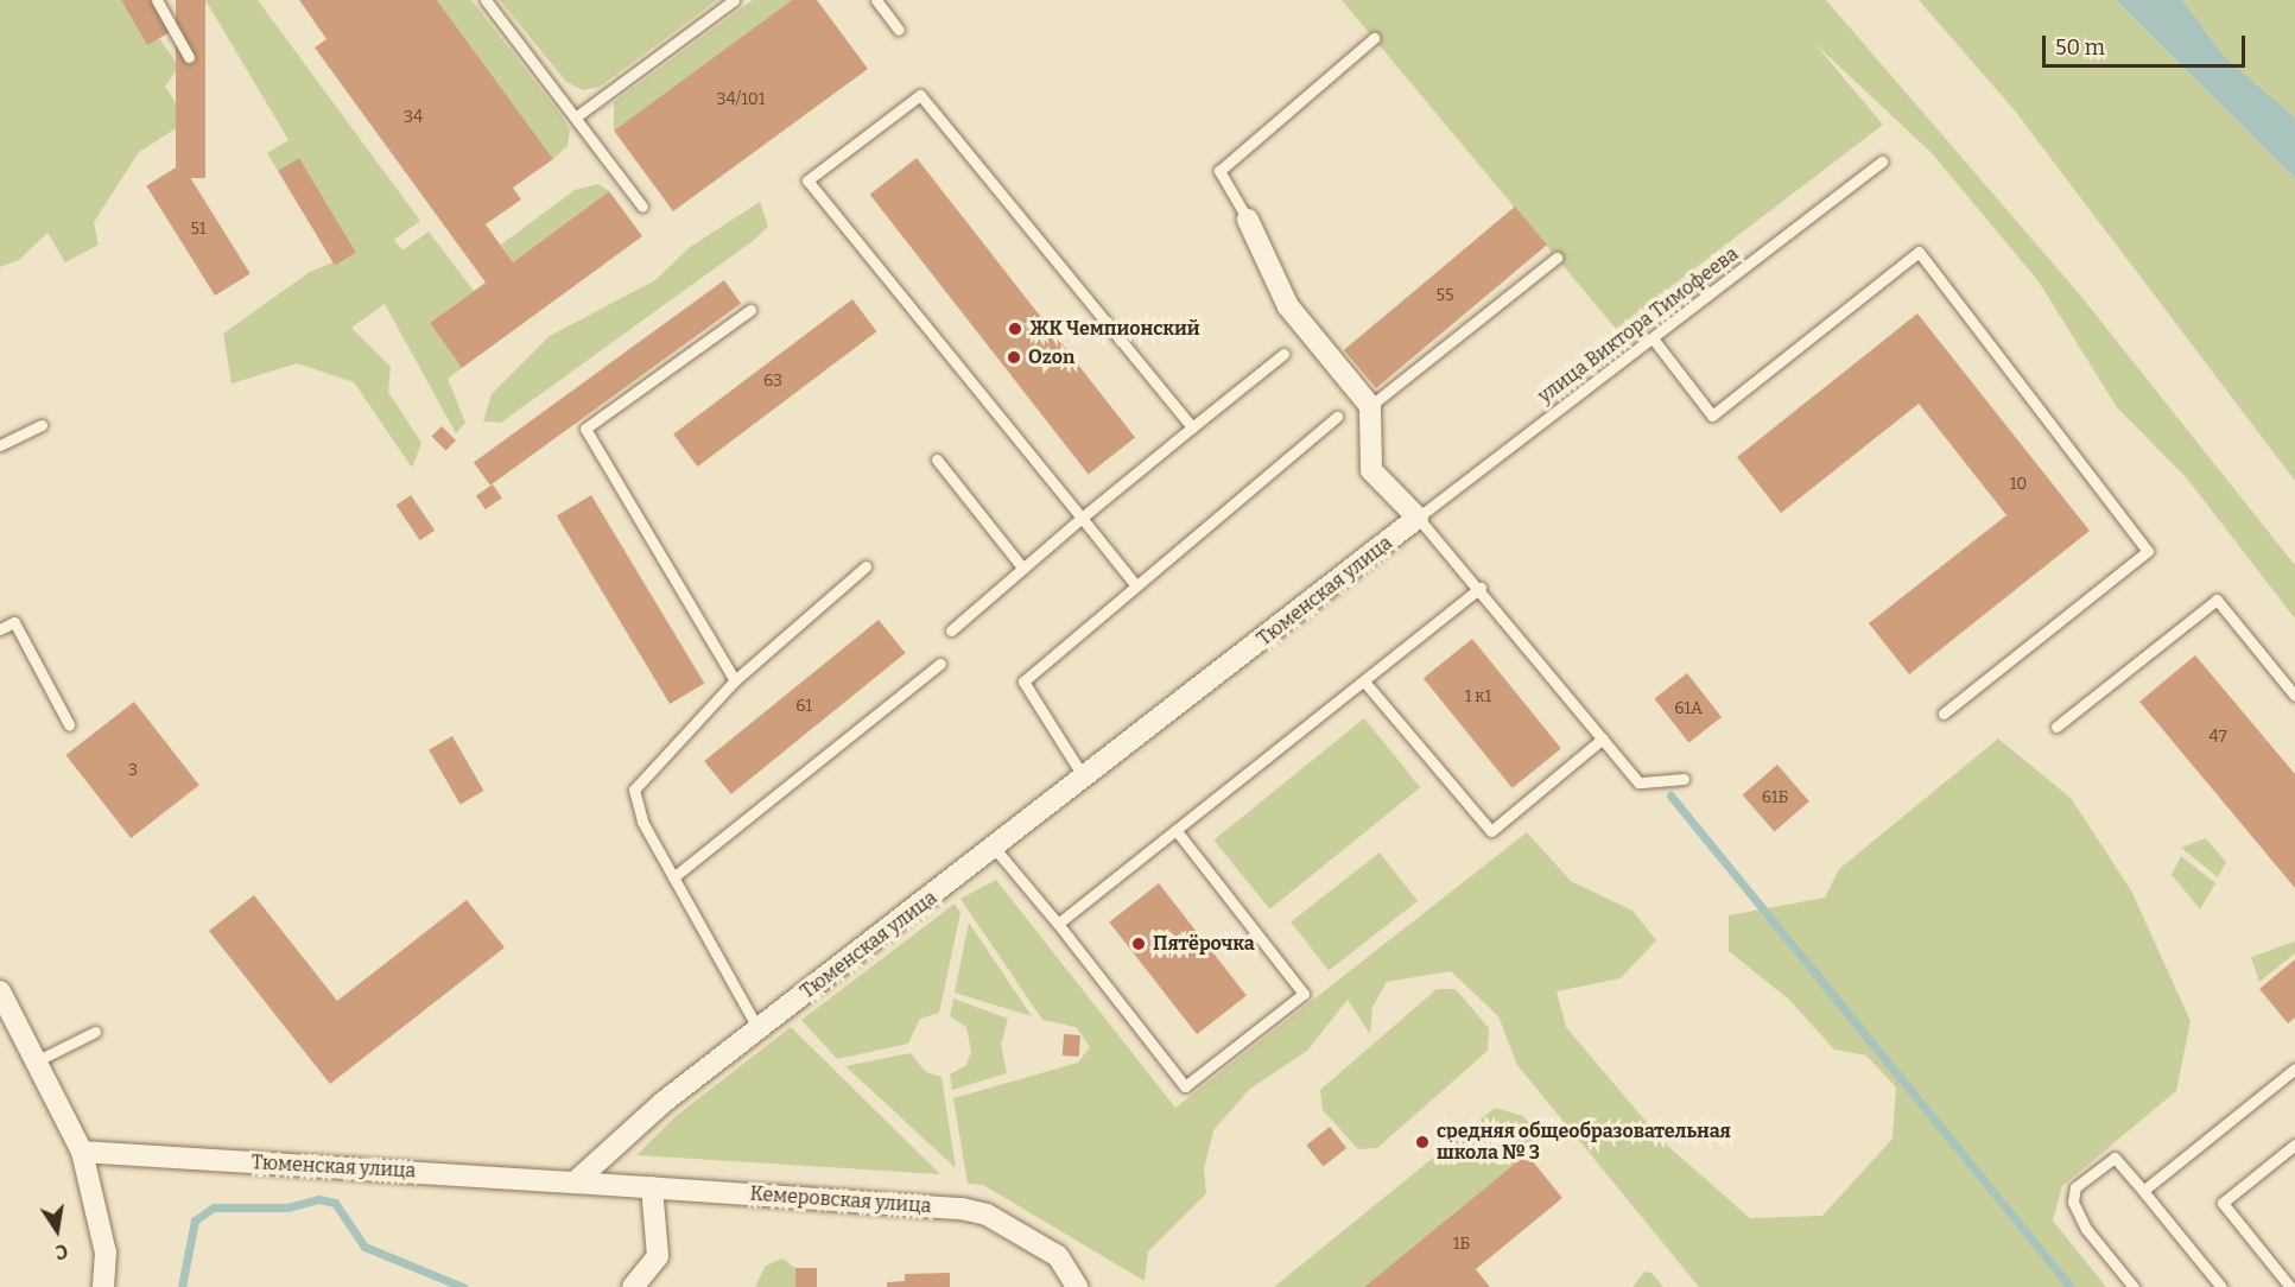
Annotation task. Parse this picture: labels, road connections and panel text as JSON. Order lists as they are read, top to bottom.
{
  "streets": {
    "street": ["Тюменская улица", "Кемеровская улица"],
    "lane": ["улица Виктора Тимофеева"]
  },
  "crossings": [
    ["улица Виктора Тимофеева", "Тюменская улица"],
    ["Тюменская улица", "Кемеровская улица"]
  ],
  "places": [
    "ЖК Чемпионский",
    "Ozon",
    "Пятёрочка",
    "средняя общеобразовательная школа № 3"
  ],
  "house_numbers": [
    "34/101",
    "34",
    "51",
    "55",
    "63",
    "10",
    "1 к1",
    "61",
    "61А",
    "47",
    "3",
    "61Б",
    "1Б"
  ],
  "scale_bar": "50 m",
  "north": "bottom"
}
